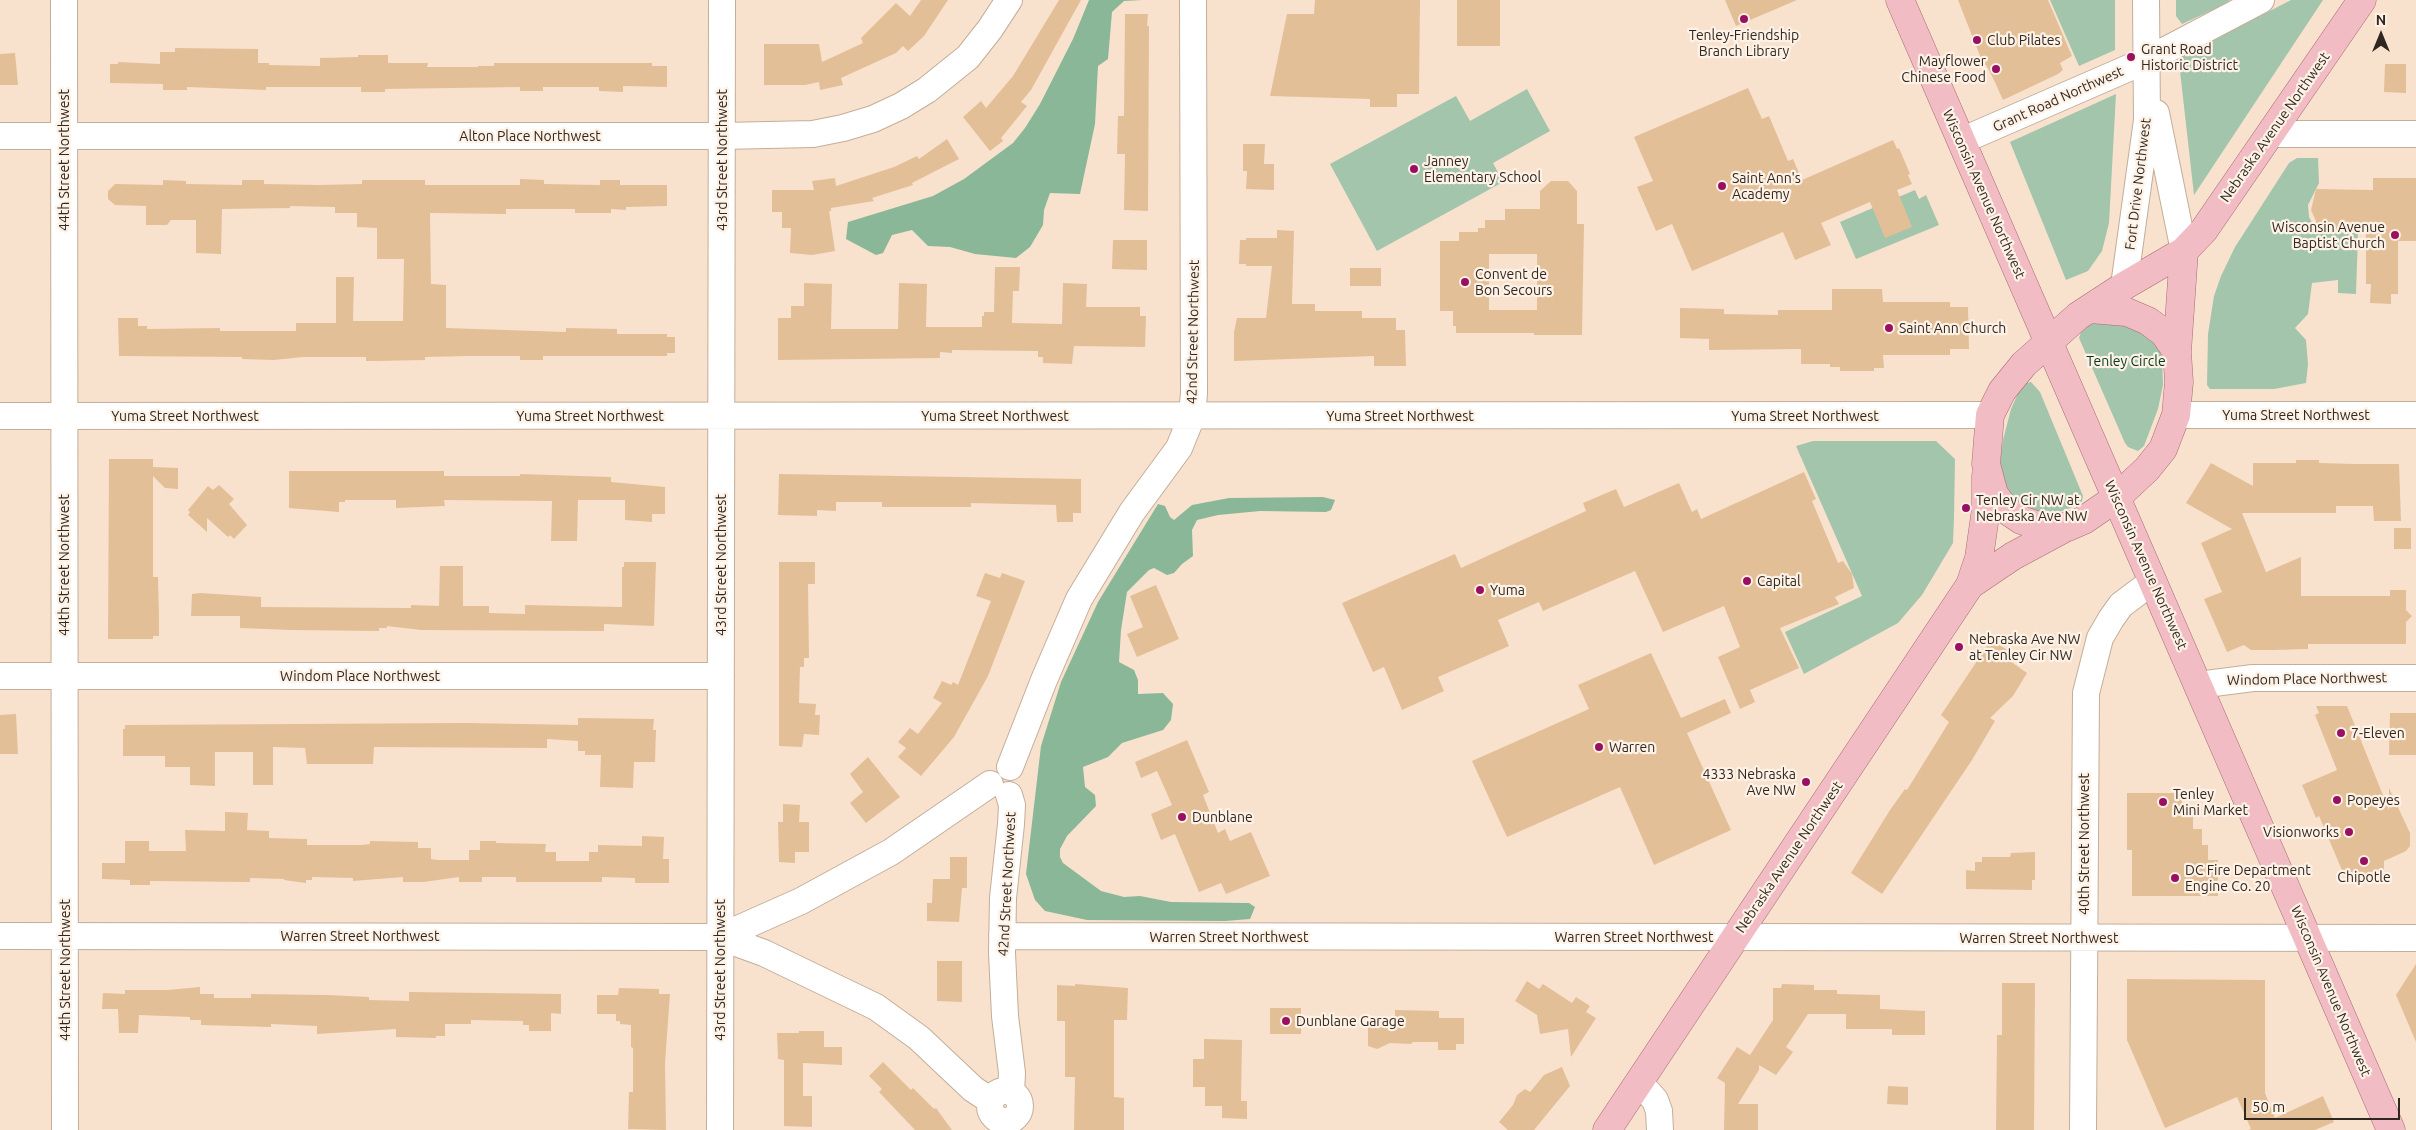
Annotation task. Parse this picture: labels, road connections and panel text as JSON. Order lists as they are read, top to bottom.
{
  "streets": {
    "main road": ["Nebraska Avenue Northwest", "Wisconsin Avenue Northwest"],
    "street": [
      "Grant Road Northwest",
      "Alton Place Northwest",
      "44th Street Northwest",
      "43rd Street Northwest",
      "Fort Drive Northwest",
      "42nd Street Northwest",
      "Yuma Street Northwest",
      "Windom Place Northwest",
      "40th Street Northwest",
      "Warren Street Northwest"
    ]
  },
  "crossings": [
    ["Grant Road Northwest", "Fort Drive Northwest"],
    ["Grant Road Northwest", "Wisconsin Avenue Northwest"],
    ["Nebraska Avenue Northwest", "Fort Drive Northwest"],
    ["Nebraska Avenue Northwest", "Wisconsin Avenue Northwest"],
    ["Nebraska Avenue Northwest", "Yuma Street Northwest"],
    ["Nebraska Avenue Northwest", "Warren Street Northwest"],
    ["Alton Place Northwest", "44th Street Northwest"],
    ["Alton Place Northwest", "43rd Street Northwest"],
    ["44th Street Northwest", "Yuma Street Northwest"],
    ["44th Street Northwest", "Windom Place Northwest"],
    ["44th Street Northwest", "Warren Street Northwest"],
    ["43rd Street Northwest", "Yuma Street Northwest"],
    ["43rd Street Northwest", "Windom Place Northwest"],
    ["43rd Street Northwest", "Warren Street Northwest"],
    ["Wisconsin Avenue Northwest", "Windom Place Northwest"],
    ["Wisconsin Avenue Northwest", "40th Street Northwest"],
    ["Wisconsin Avenue Northwest", "Warren Street Northwest"],
    ["42nd Street Northwest", "Yuma Street Northwest"],
    ["42nd Street Northwest", "Warren Street Northwest"],
    ["40th Street Northwest", "Warren Street Northwest"]
  ],
  "parks": ["Tenley Circle"],
  "places": [
    "Tenley-Friendship Branch Library",
    "Club Pilates",
    "Grant Road Historic District",
    "Mayflower Chinese Food",
    "Janney Elementary School",
    "Saint Ann's Academy",
    "Wisconsin Avenue Baptist Church",
    "Convent de Bon Secours",
    "Saint Ann Church",
    "Tenley Cir NW at Nebraska Ave NW",
    "Capital",
    "Yuma",
    "Nebraska Ave NW at Tenley Cir NW",
    "7-Eleven",
    "Warren",
    "4333 Nebraska Ave NW",
    "Popeyes",
    "Tenley Mini Market",
    "Dunblane",
    "Visionworks",
    "Chipotle",
    "DC Fire Department Engine Co. 20",
    "Dunblane Garage"
  ],
  "scale_bar": "50 m",
  "north": "top"
}
